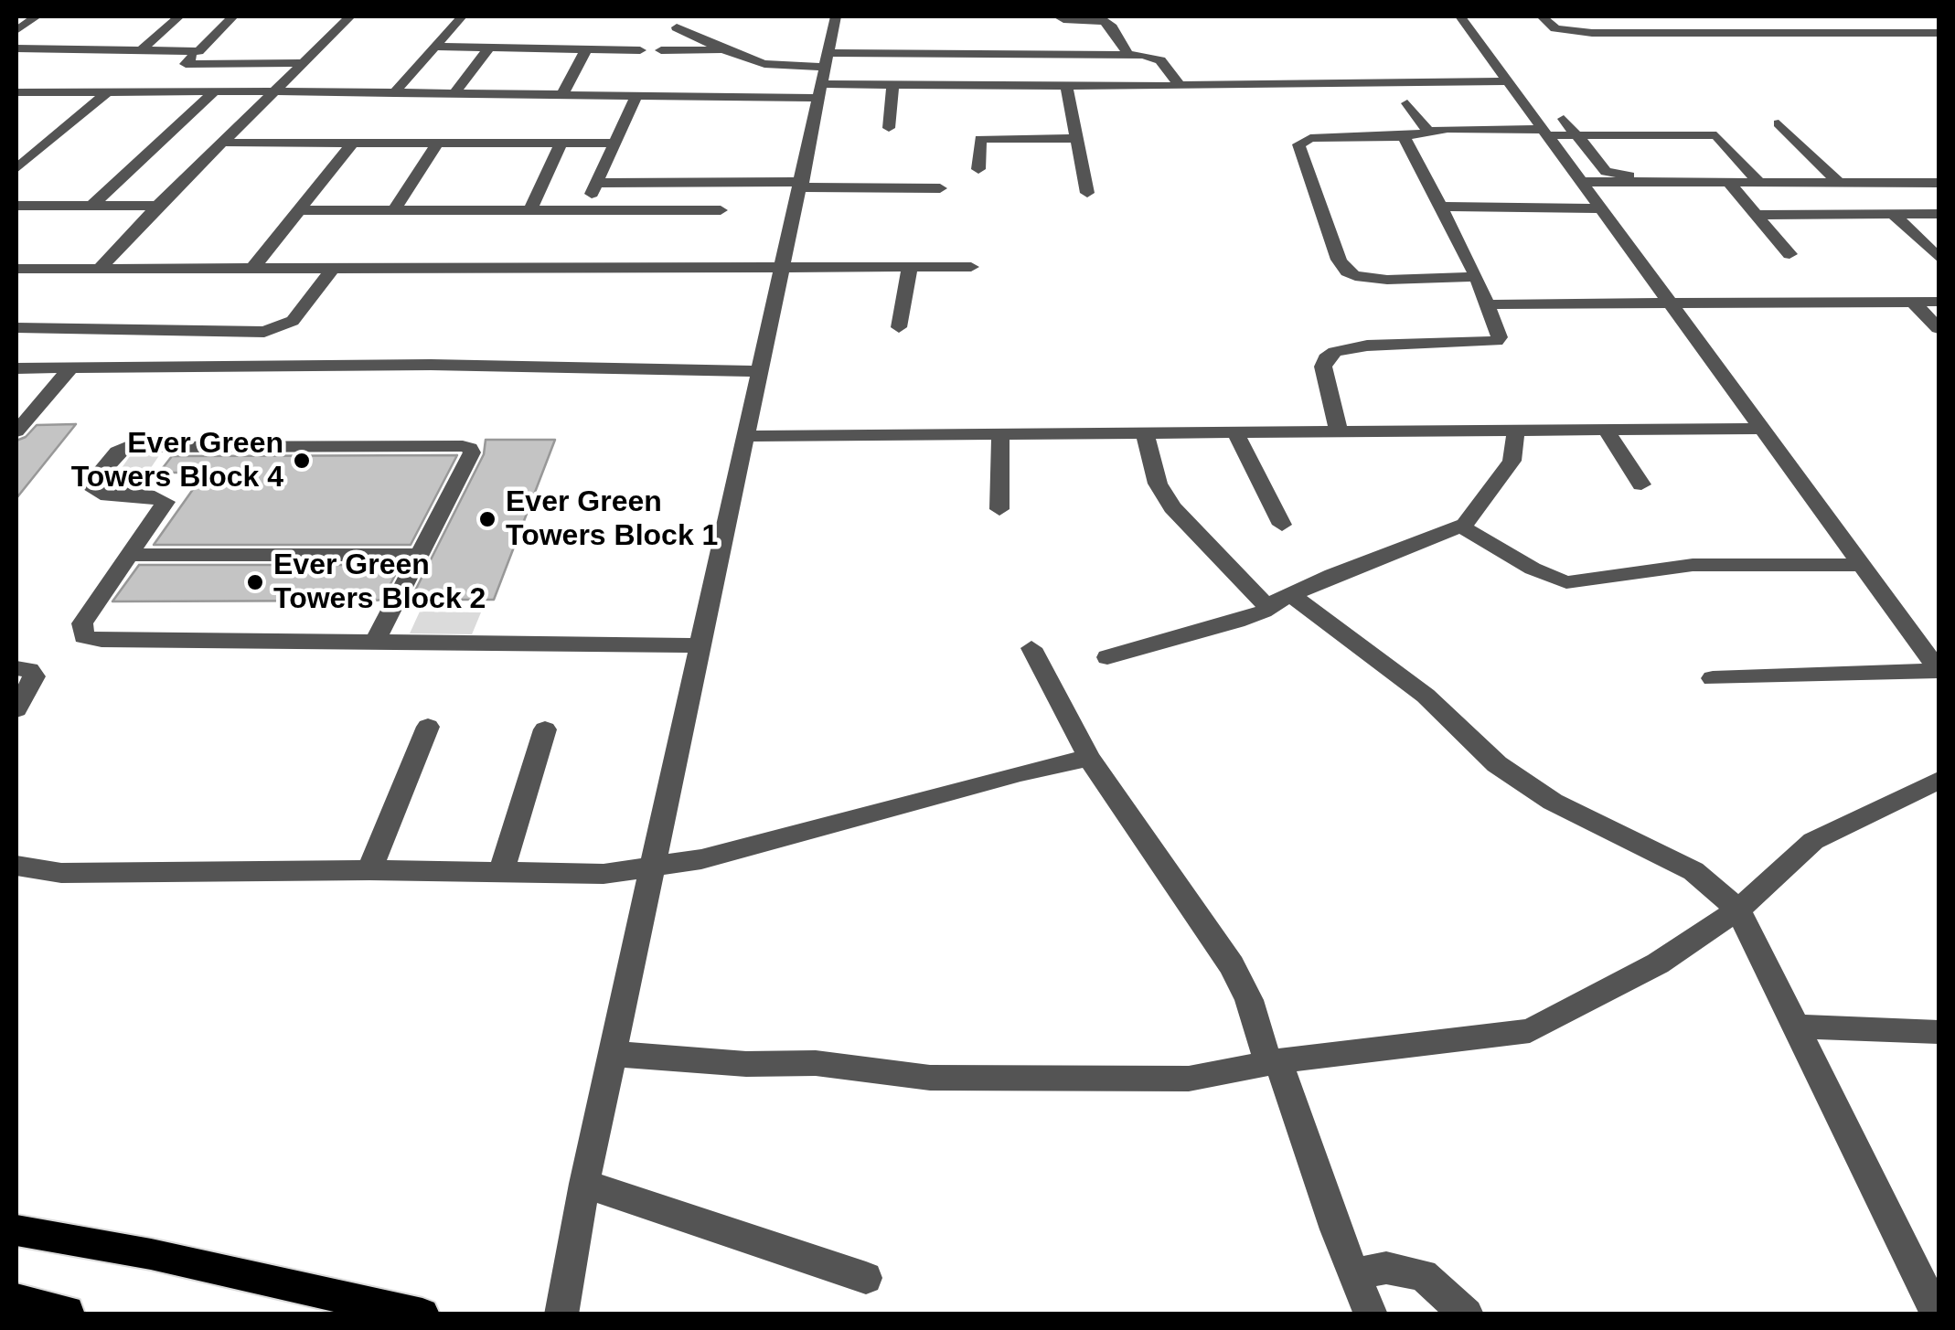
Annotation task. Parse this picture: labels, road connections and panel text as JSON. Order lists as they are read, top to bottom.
{
  "places": ["Ever Green Towers Block 4", "Ever Green Towers Block 1", "Ever Green Towers Block 2"]
}
